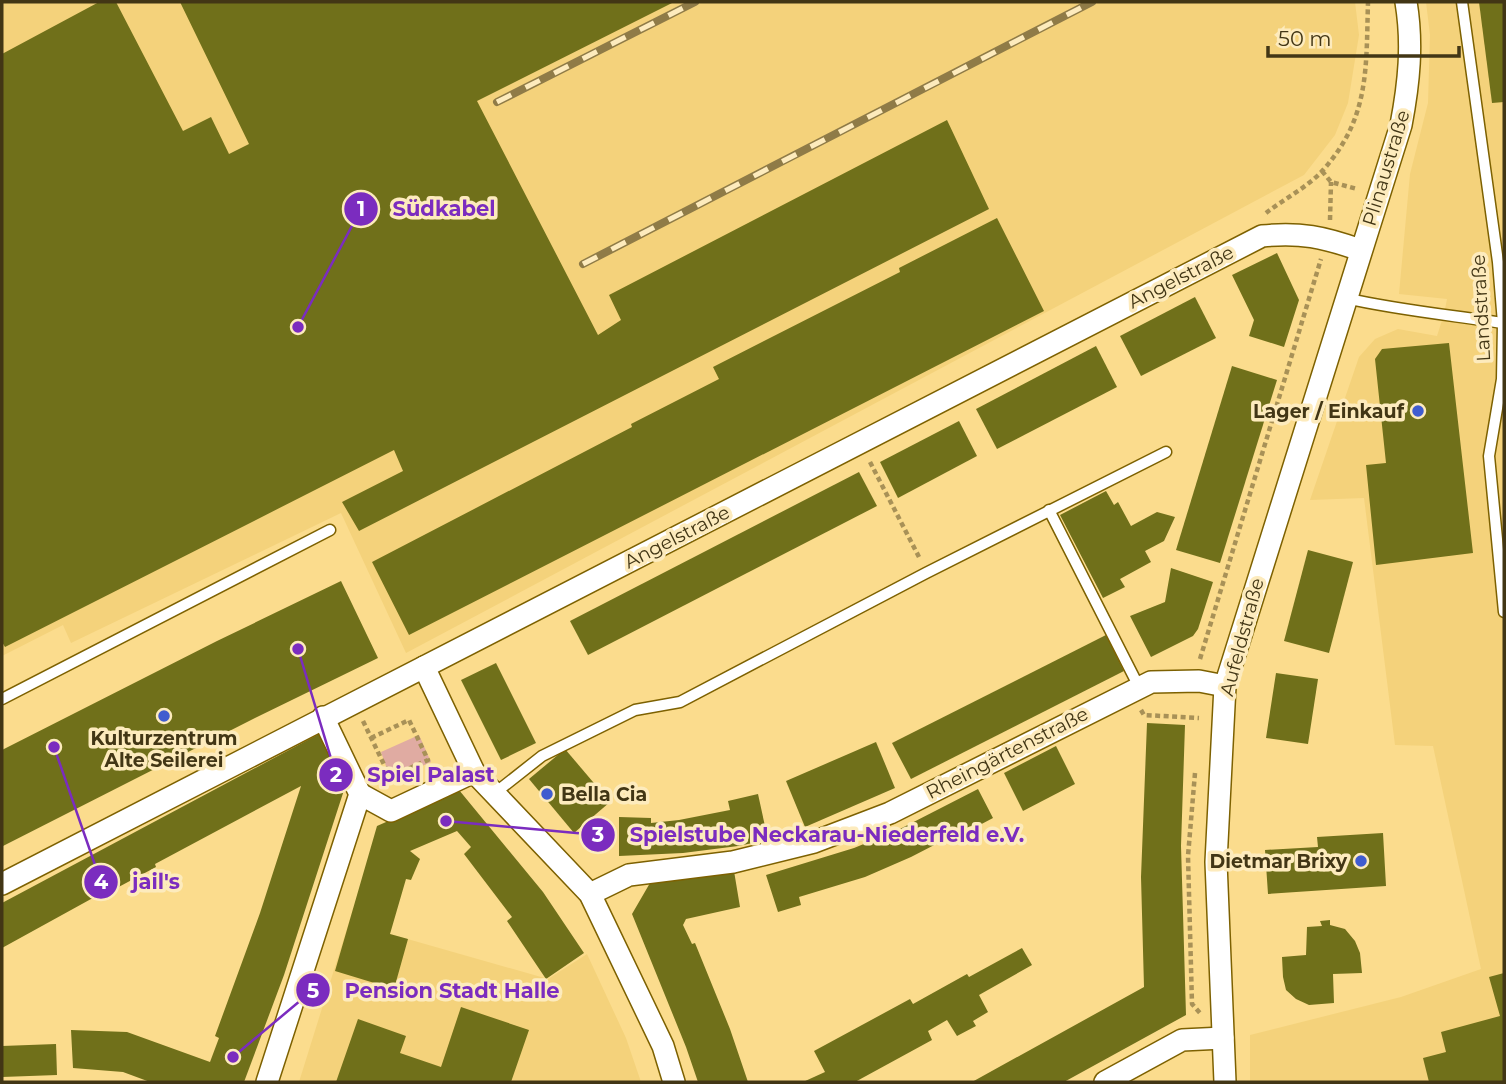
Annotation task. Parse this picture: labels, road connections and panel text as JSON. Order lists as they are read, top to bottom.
{
  "streets": {
    "street": [
      "Plinaustraße",
      "Angelstraße",
      "Aufeldstraße",
      "Rheingärtenstraße"
    ],
    "lane": ["Landstraße"]
  },
  "crossings": [
    ["Plinaustraße", "Angelstraße"],
    ["Plinaustraße", "Aufeldstraße"],
    ["Angelstraße", "Aufeldstraße"],
    ["Aufeldstraße", "Rheingärtenstraße"]
  ],
  "places": [
    "Südkabel",
    "Lager / Einkauf",
    "Spiel Palast",
    "Kulturzentrum Alte Seilerei",
    "jail's",
    "Bella Cia",
    "Spielstube Neckarau-Niederfeld e.V.",
    "Dietmar Brixy",
    "Pension Stadt Halle"
  ],
  "scale_bar": "50 m"
}
